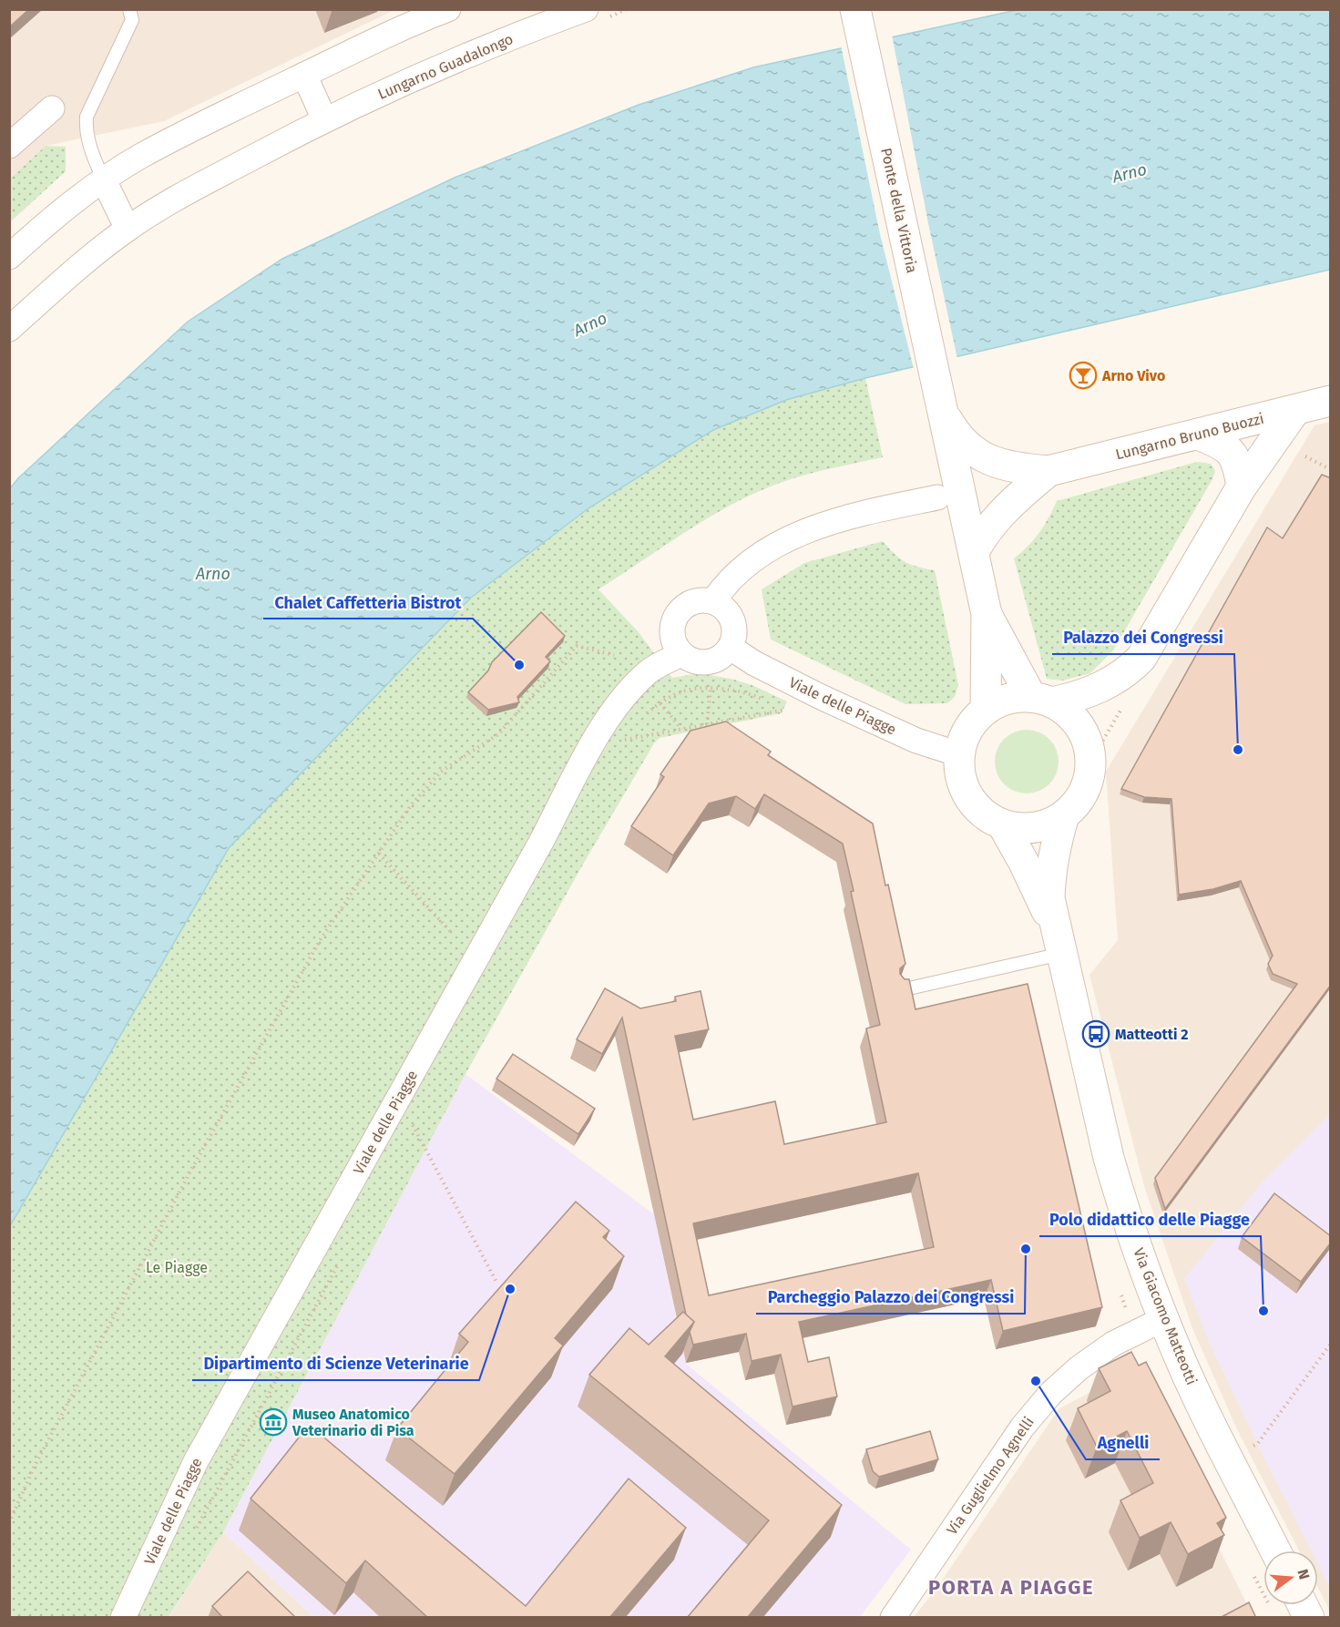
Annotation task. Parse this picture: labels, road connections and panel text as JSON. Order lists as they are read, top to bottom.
{
  "streets": {
    "main road": ["Ponte della Vittoria", "Lungarno Bruno Buozzi", "Via Giacomo Matteotti"],
    "street": ["Lungarno Guadalongo", "Viale delle Piagge", "Via Guglielmo Agnelli"]
  },
  "crossings": [
    ["Ponte della Vittoria", "Lungarno Bruno Buozzi"],
    ["Viale delle Piagge", "Via Giacomo Matteotti"],
    ["Via Giacomo Matteotti", "Via Guglielmo Agnelli"]
  ],
  "districts": ["PORTA A PIAGGE"],
  "water": ["Arno"],
  "parks": ["Le Piagge"],
  "places": {
    "bar": ["Arno Vivo"],
    "other": [
      "Chalet Caffetteria Bistrot",
      "Palazzo dei Congressi",
      "Parcheggio Palazzo dei Congressi",
      "Dipartimento di Scienze Veterinarie",
      "Polo didattico delle Piagge",
      "Agnelli"
    ],
    "bus stop": ["Matteotti 2"],
    "museum": ["Museo Anatomico Veterinario di Pisa"]
  },
  "north": "right"
}
